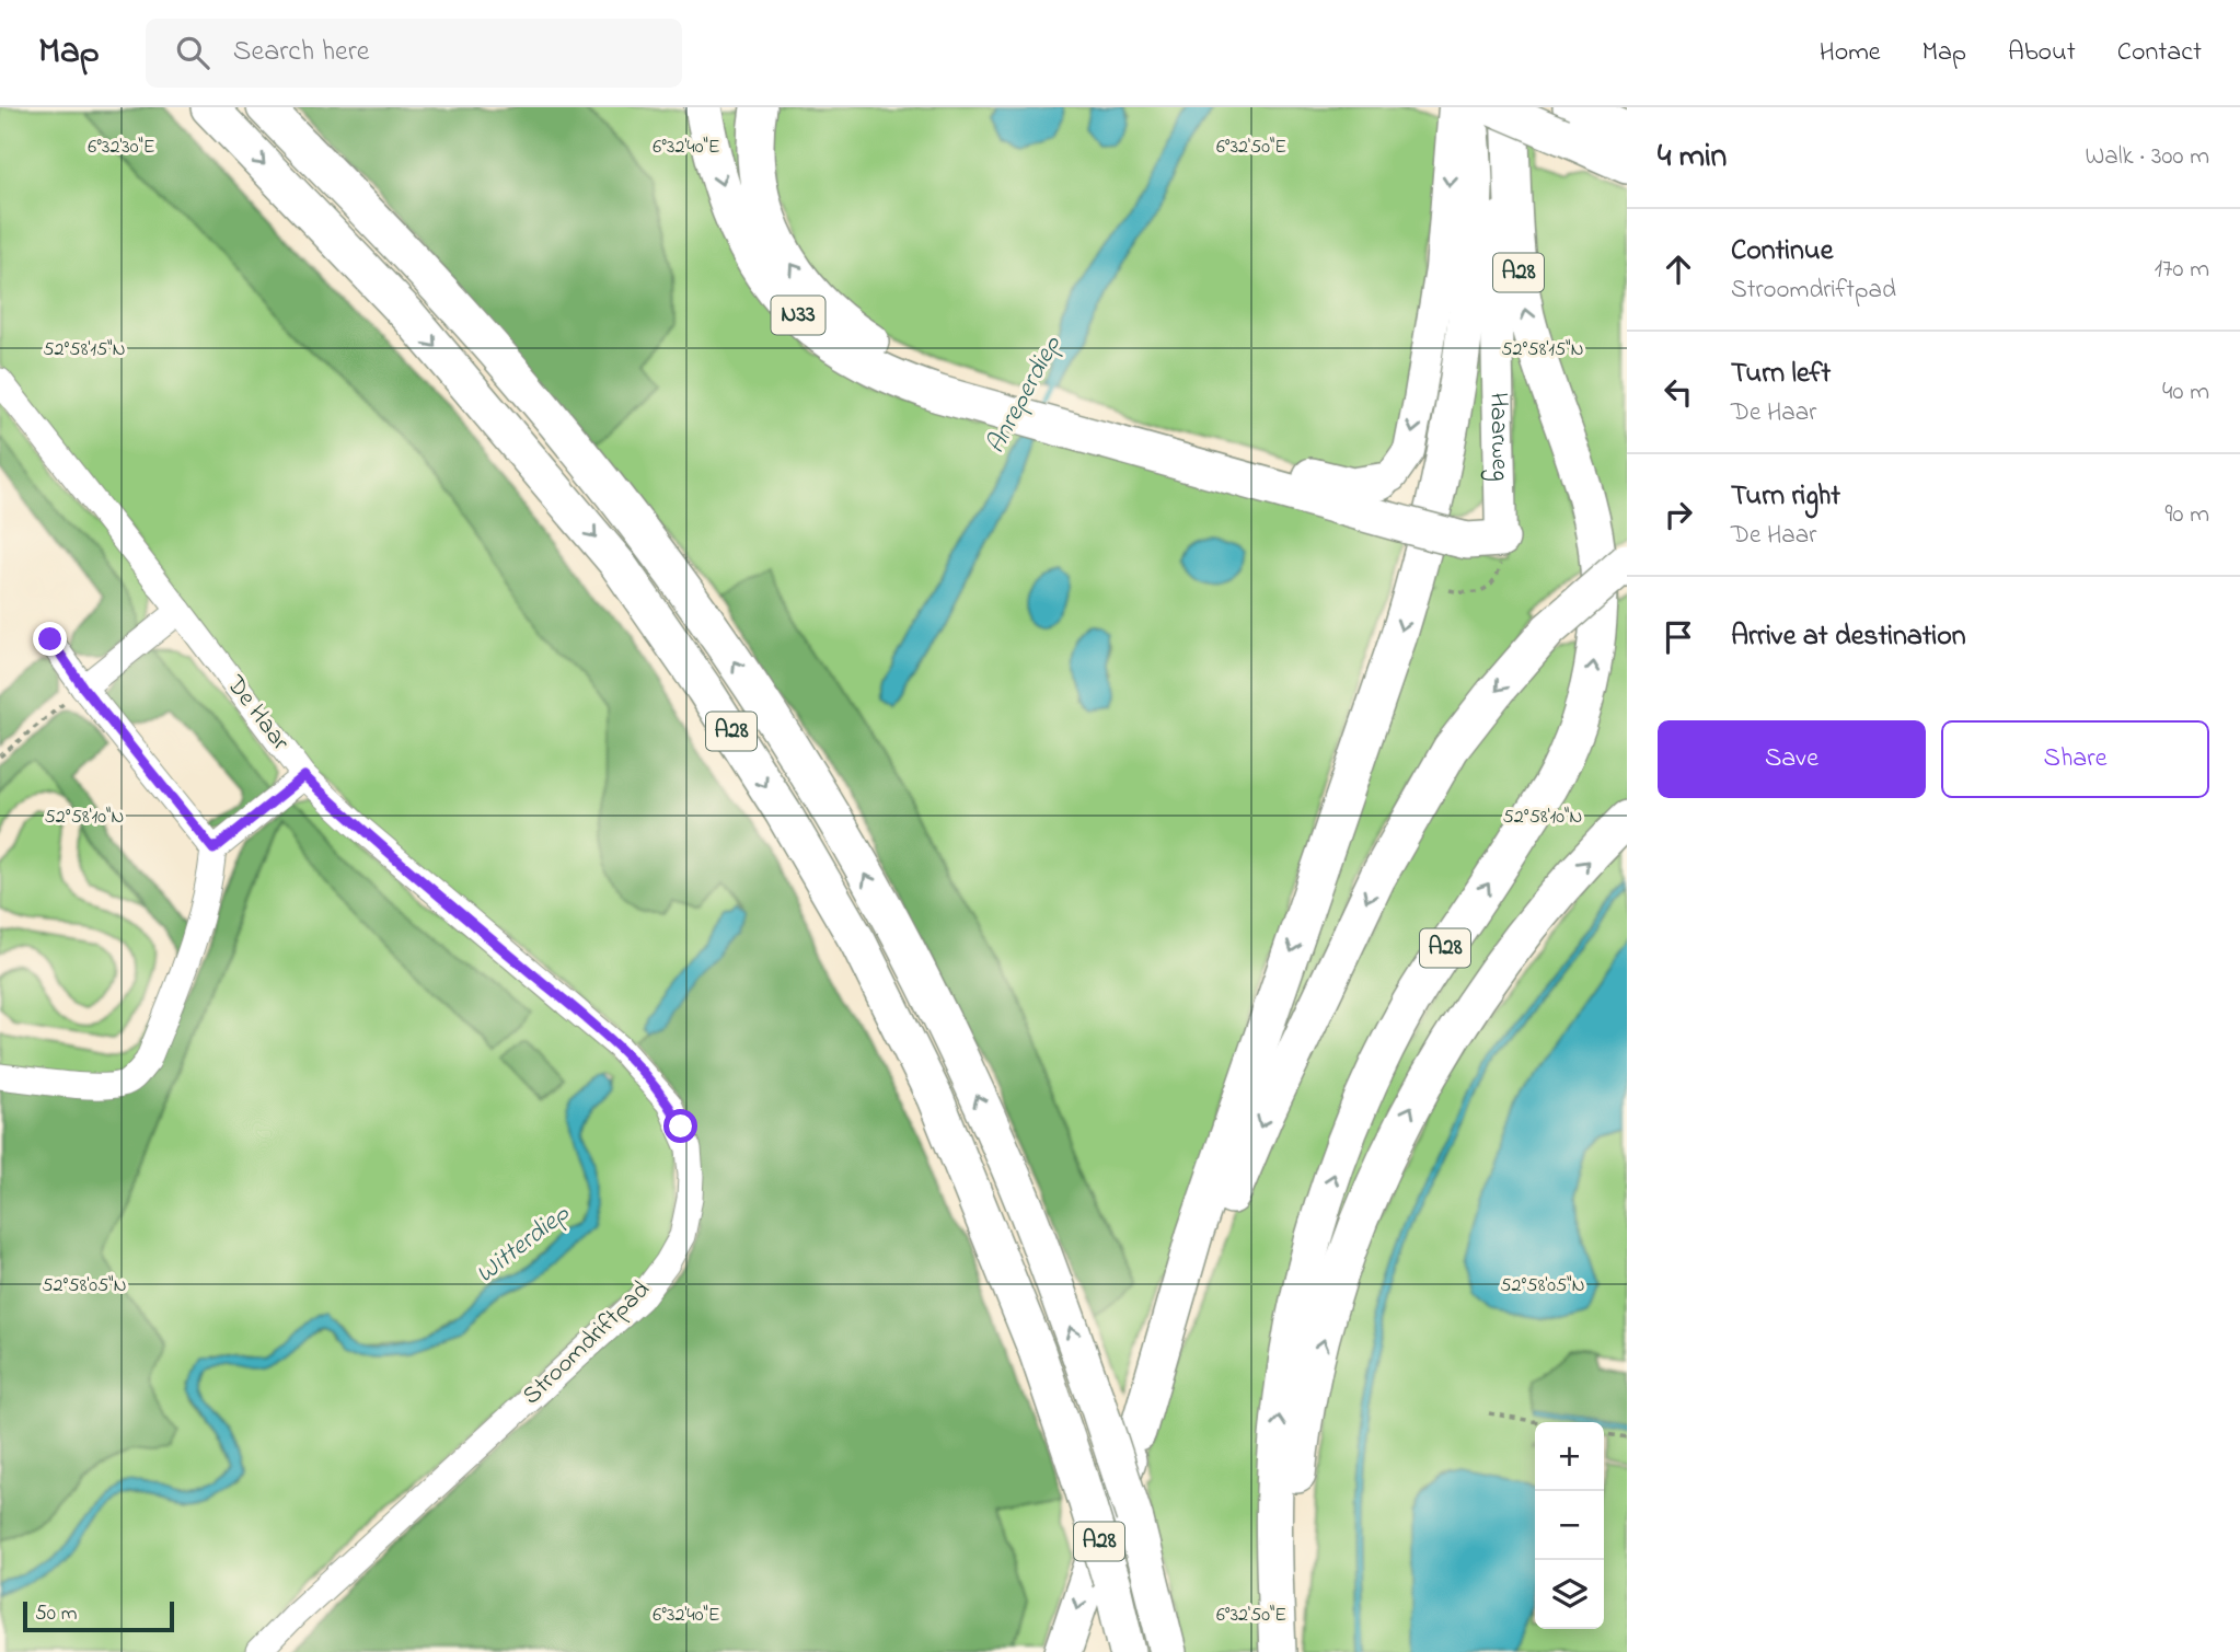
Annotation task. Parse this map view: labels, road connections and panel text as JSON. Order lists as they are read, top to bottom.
{
  "streets": {
    "highway": ["A28", "N33"],
    "main road": ["Haarweg"],
    "street": ["De Haar", "Stroomdriftpad"]
  },
  "crossings": [
    ["A28", "Haarweg"],
    ["N33", "Haarweg"],
    ["De Haar", "Stroomdriftpad"]
  ],
  "water": ["Anreperdiep", "Witterdiep"],
  "scale_bar": "50 m",
  "page": {
    "header": "Map",
    "search": "Search here",
    "nav": [
      "Home",
      "Map",
      "About",
      "Contact"
    ],
    "heading": ["4 min", "Walk · 300 m"],
    "list": [
      ["Continue", "Stroomdriftpad", "170 m"],
      ["Turn left", "De Haar", "40 m"],
      ["Turn right", "De Haar", "90 m"],
      "Arrive at destination"
    ],
    "buttons": ["Save", "Share"],
    "map_buttons": ["+", "−"],
    "scale": "50 m"
  },
  "coordinates": [
    "6°32'30\"E",
    "6°32'40\"E",
    "6°32'50\"E",
    "52°58'15\"N",
    "52°58'10\"N",
    "52°58'05\"N"
  ]
}
